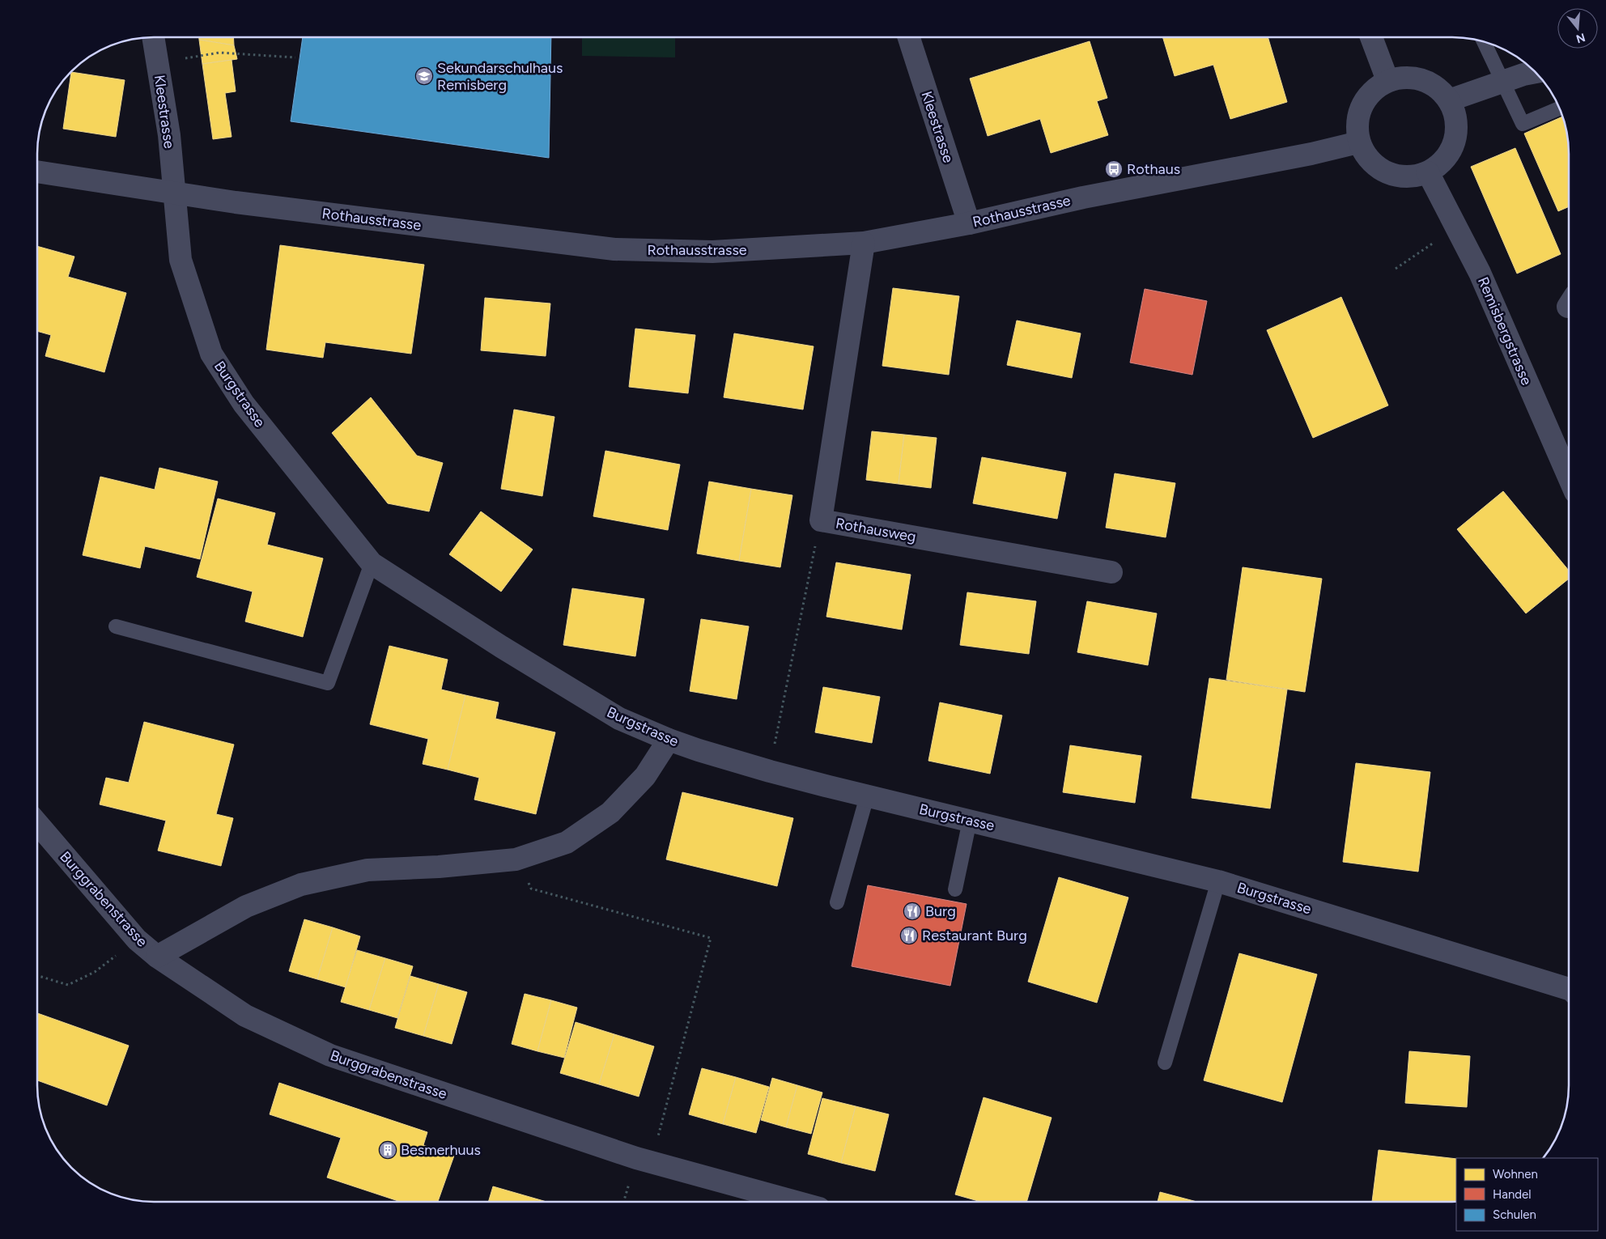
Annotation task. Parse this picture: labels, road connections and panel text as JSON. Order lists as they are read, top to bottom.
{
  "streets": {
    "street": [
      "Kleestrasse",
      "Rothausstrasse",
      "Remisbergstrasse",
      "Burgstrasse",
      "Rothausweg",
      "Burggrabenstrasse"
    ]
  },
  "crossings": [
    ["Kleestrasse", "Rothausstrasse"],
    ["Kleestrasse", "Burgstrasse"],
    ["Rothausstrasse", "Remisbergstrasse"],
    ["Rothausstrasse", "Burgstrasse"],
    ["Rothausstrasse", "Rothausweg"]
  ],
  "places": {
    "school or university": ["Sekundarschulhaus Remisberg"],
    "bus stop": ["Rothaus"],
    "restaurant": ["Burg", "Restaurant Burg"],
    "building": ["Besmerhuus"]
  },
  "legend": ["Wohnen", "Handel", "Schulen"],
  "north": "bottom"
}
